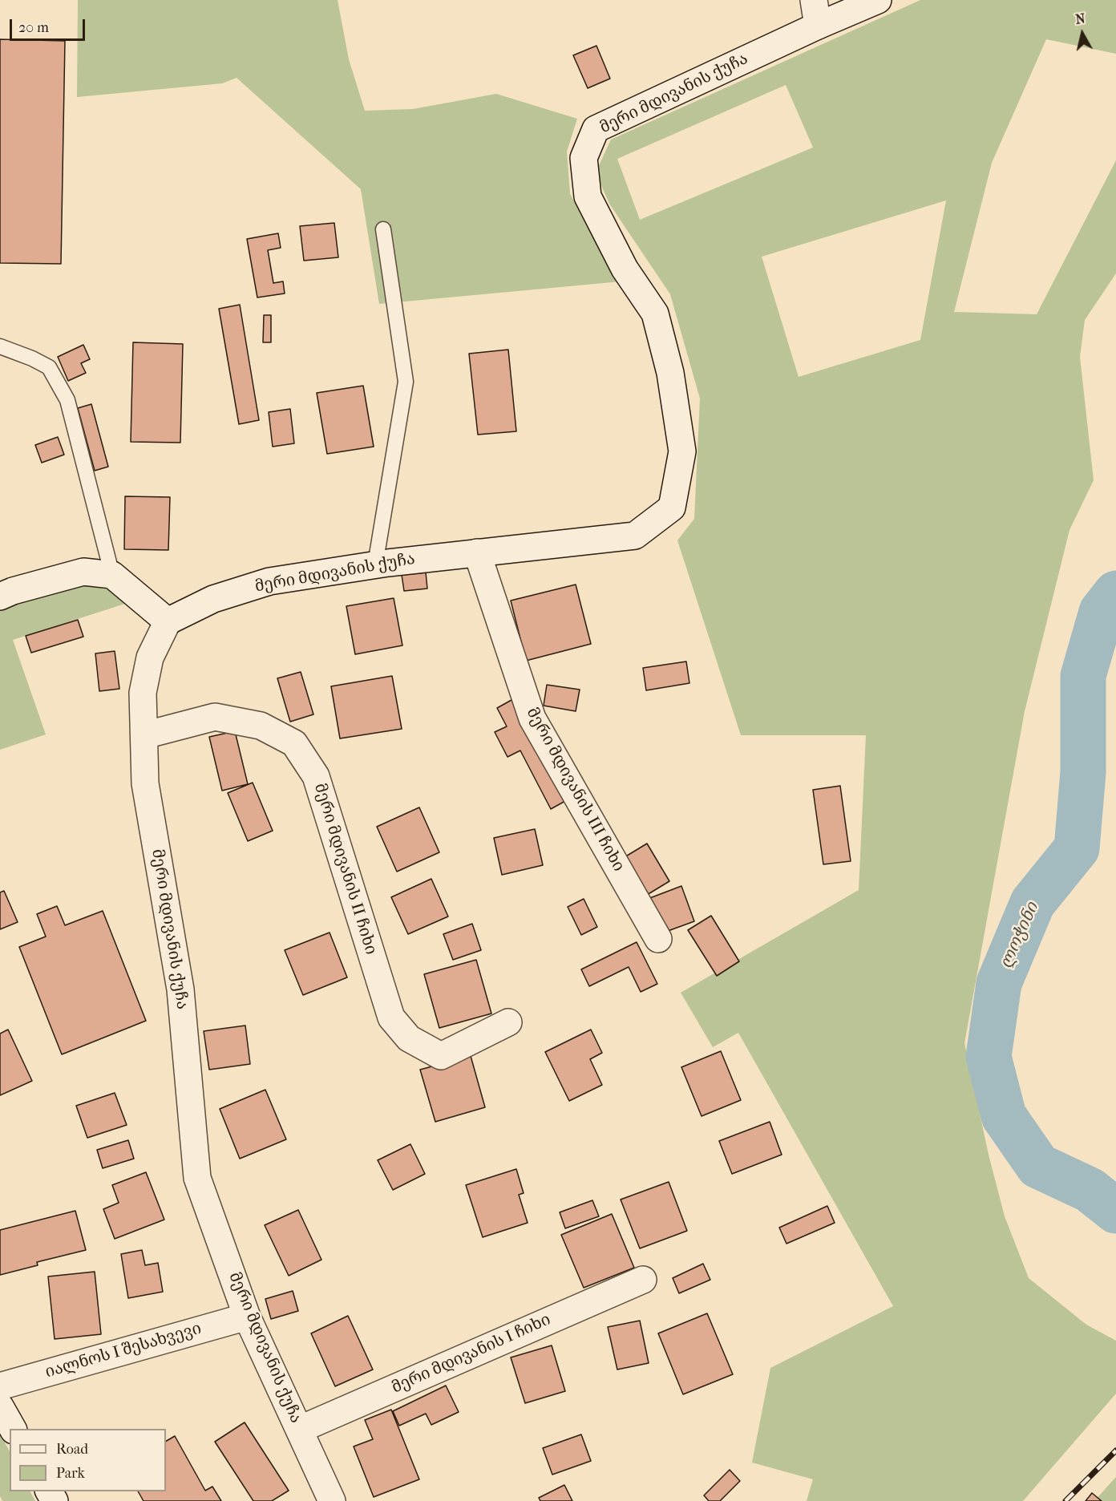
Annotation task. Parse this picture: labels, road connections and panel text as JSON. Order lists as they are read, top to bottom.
{
  "streets": {
    "street": [
      "მერი მდივანის ქუჩა",
      "მერი მდივანის III ჩიხი",
      "მერი მდივანის II ჩიხი",
      "იალნოს I შესახვევი",
      "მერი მდივანის I ჩიხი"
    ]
  },
  "crossings": [
    ["მერი მდივანის ქუჩა", "მერი მდივანის III ჩიხი"],
    ["მერი მდივანის ქუჩა", "მერი მდივანის II ჩიხი"],
    ["მერი მდივანის ქუჩა", "იალნოს I შესახვევი"],
    ["მერი მდივანის ქუჩა", "მერი მდივანის I ჩიხი"]
  ],
  "water": ["ლოჭინი"],
  "legend": ["Road", "Park"],
  "scale_bar": "20 m",
  "north": "top"
}
